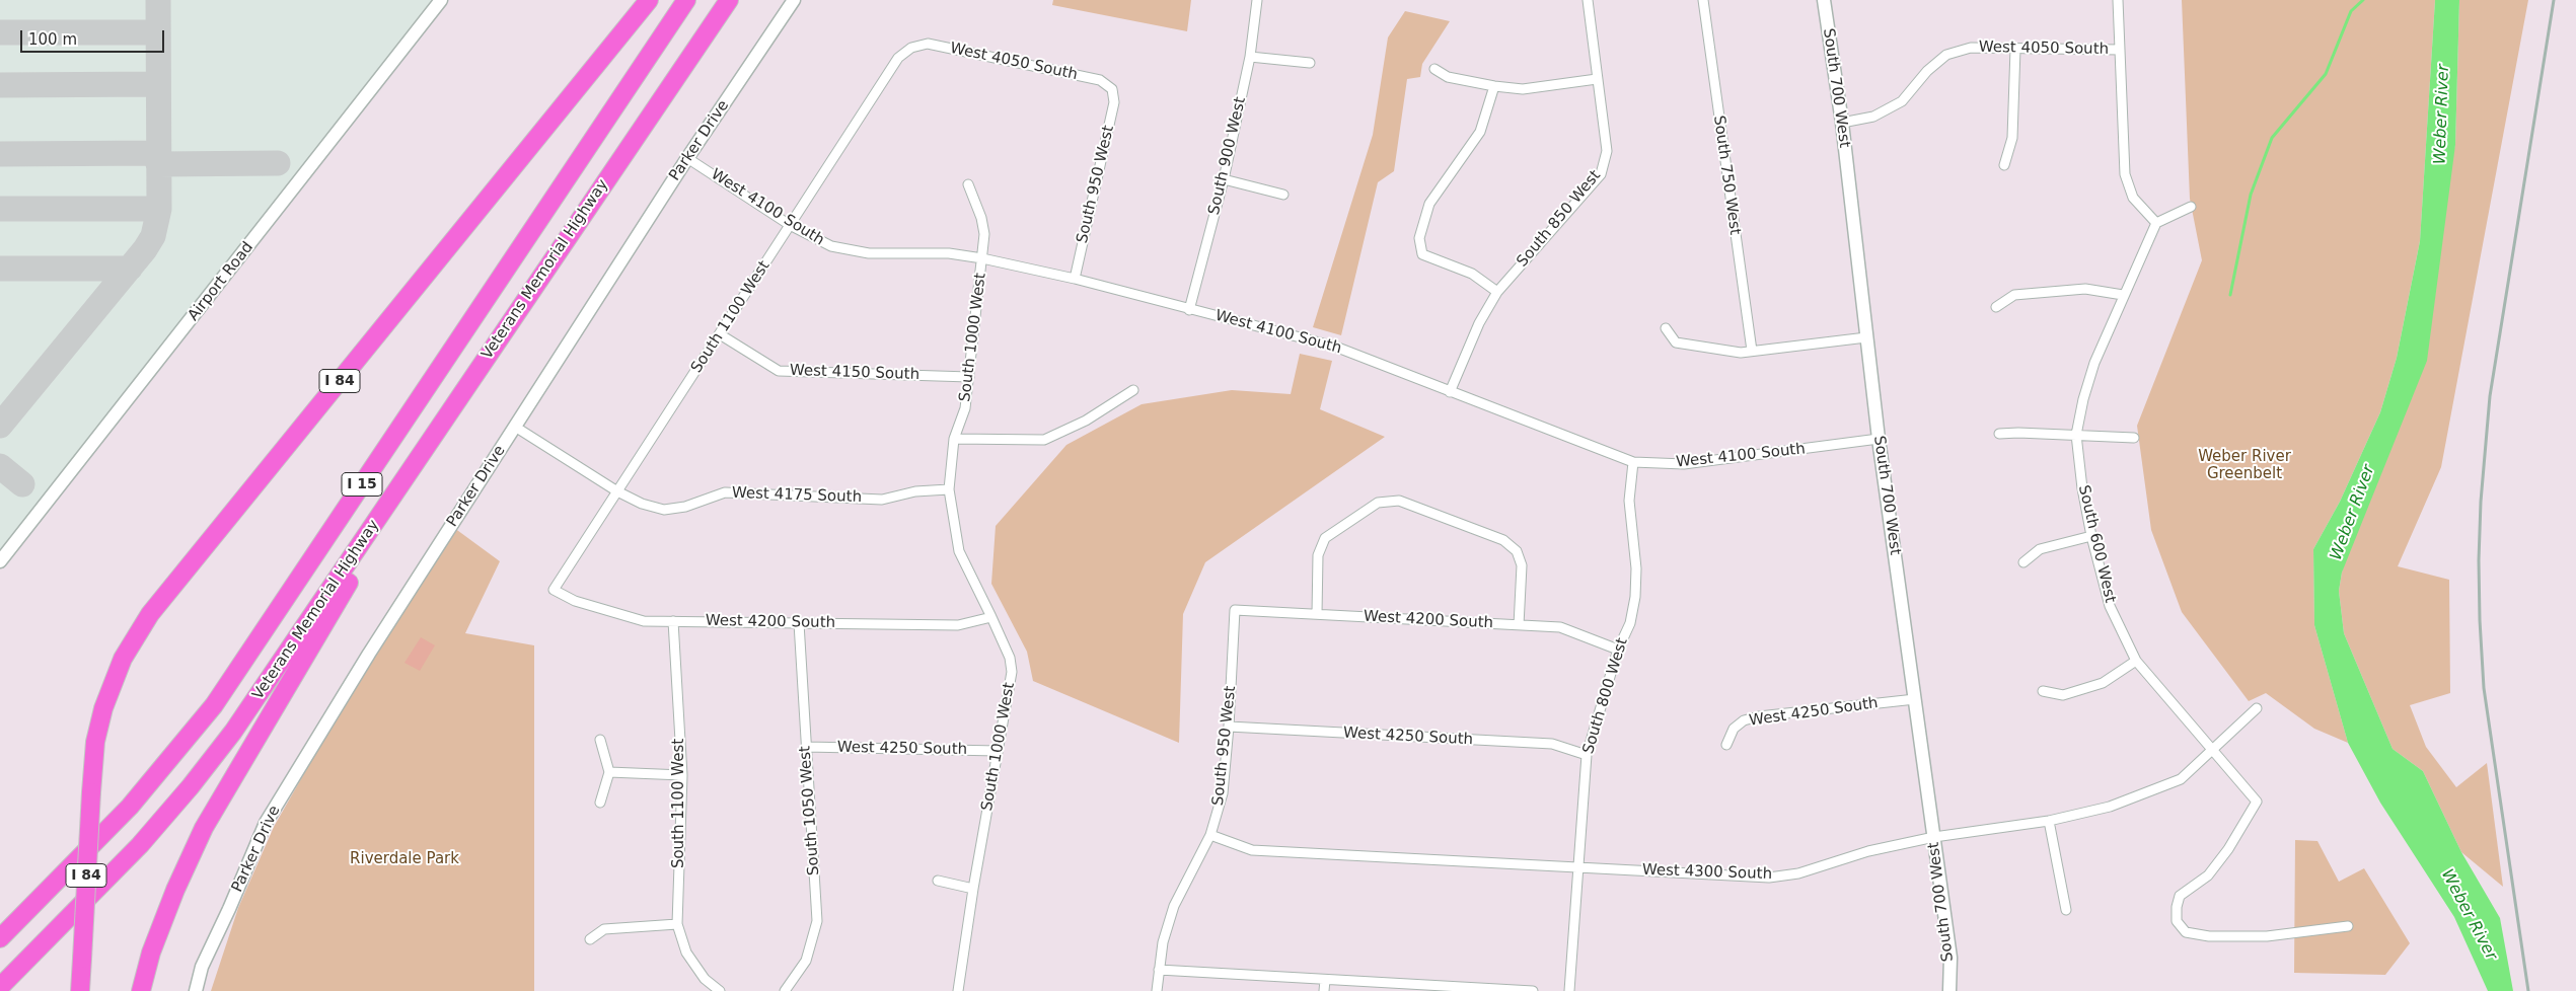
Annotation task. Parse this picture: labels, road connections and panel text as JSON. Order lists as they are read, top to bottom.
{
  "streets": {
    "highway": ["Veterans Memorial Highway", "I 84", "I 15"],
    "street": [
      "West 4050 South",
      "South 700 West",
      "Parker Drive",
      "South 900 West",
      "South 750 West",
      "South 950 West",
      "West 4100 South",
      "South 850 West",
      "Airport Road",
      "South 1100 West",
      "South 1000 West",
      "West 4150 South",
      "West 4175 South",
      "South 600 West",
      "West 4200 South",
      "South 800 West",
      "West 4250 South",
      "South 1050 West",
      "West 4300 South"
    ]
  },
  "crossings": [
    ["West 4050 South", "South 700 West"],
    ["West 4050 South", "South 950 West"],
    ["West 4050 South", "South 1100 West"],
    ["South 700 West", "West 4100 South"],
    ["South 700 West", "West 4250 South"],
    ["South 700 West", "West 4300 South"],
    ["Parker Drive", "West 4100 South"],
    ["Parker Drive", "West 4175 South"],
    ["South 900 West", "West 4100 South"],
    ["South 950 West", "West 4100 South"],
    ["South 950 West", "West 4200 South"],
    ["South 950 West", "West 4250 South"],
    ["South 950 West", "West 4300 South"],
    ["West 4100 South", "South 850 West"],
    ["West 4100 South", "South 1100 West"],
    ["West 4100 South", "South 1000 West"],
    ["West 4100 South", "South 800 West"],
    ["South 1100 West", "West 4150 South"],
    ["South 1100 West", "West 4175 South"],
    ["South 1100 West", "West 4200 South"],
    ["South 1000 West", "West 4150 South"],
    ["South 1000 West", "West 4175 South"],
    ["South 1000 West", "West 4200 South"],
    ["South 1000 West", "West 4250 South"],
    ["South 600 West", "West 4300 South"],
    ["West 4200 South", "South 800 West"],
    ["West 4200 South", "South 1050 West"],
    ["South 800 West", "West 4250 South"],
    ["South 800 West", "West 4300 South"],
    ["West 4250 South", "South 1050 West"]
  ],
  "water": ["Weber River"],
  "parks": ["Weber River Greenbelt", "Riverdale Park"],
  "scale_bar": "100 m"
}
